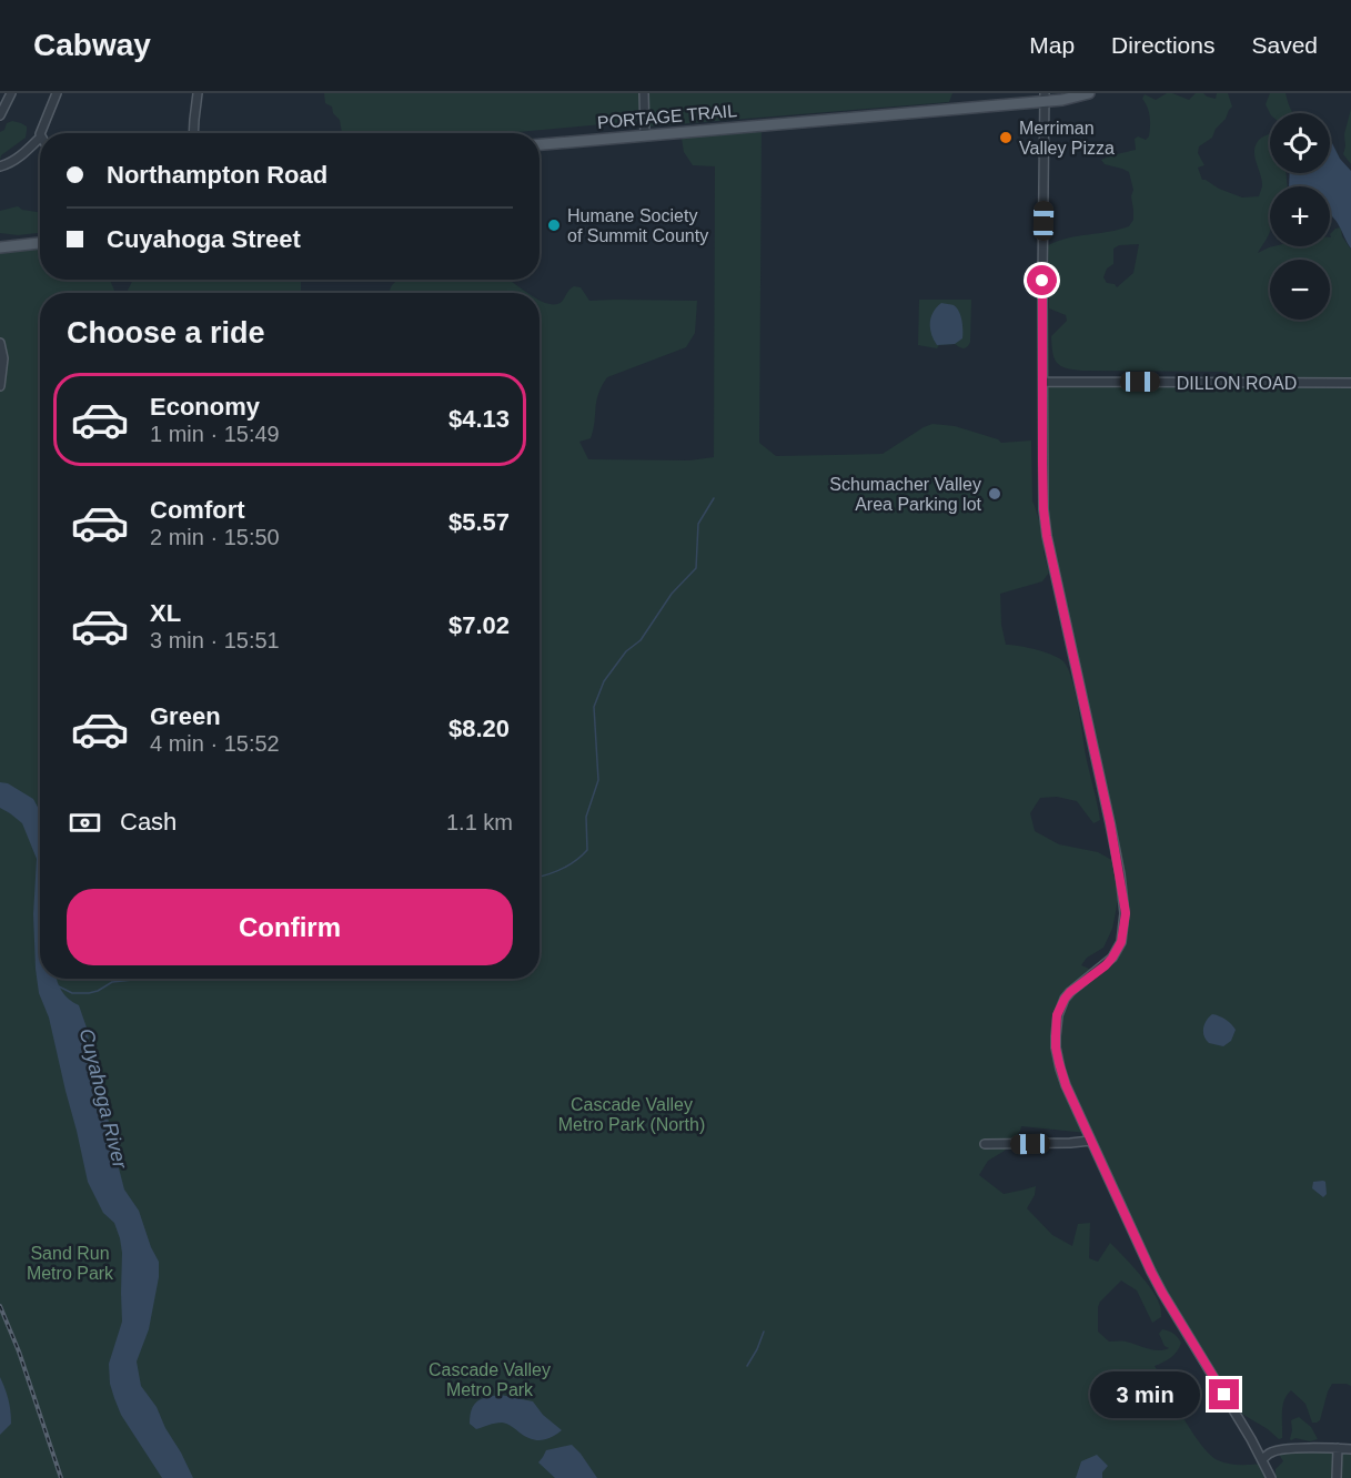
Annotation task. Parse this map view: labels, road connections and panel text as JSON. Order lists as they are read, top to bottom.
{
  "streets": {
    "main road": ["PORTAGE TRAIL"],
    "street": ["DILLON ROAD"]
  },
  "water": ["Cuyahoga River"],
  "parks": ["Cascade Valley Metro Park (North)", "Sand Run Metro Park", "Cascade Valley Metro Park"],
  "places": ["Merriman Valley Pizza", "Humane Society of Summit County", "Schumacher Valley Area Parking lot"],
  "page": {
    "header": "Cabway",
    "nav": ["Map", "Directions", "Saved"],
    "map_buttons": ["+", "−"],
    "banner": ["Northampton Road", "Cuyahoga Street"],
    "heading": "Choose a ride",
    "list": [
      {
        "name": "Economy",
        "note": "1 min · 15:49",
        "value": "$4.13"
      },
      {
        "name": "Comfort",
        "note": "2 min · 15:50",
        "value": "$5.57"
      },
      {
        "name": "XL",
        "note": "3 min · 15:51",
        "value": "$7.02"
      },
      {
        "name": "Green",
        "note": "4 min · 15:52",
        "value": "$8.20"
      }
    ],
    "pay": ["Cash", "1.1 km"],
    "buttons": "Confirm",
    "bubble": "3 min"
  }
}
